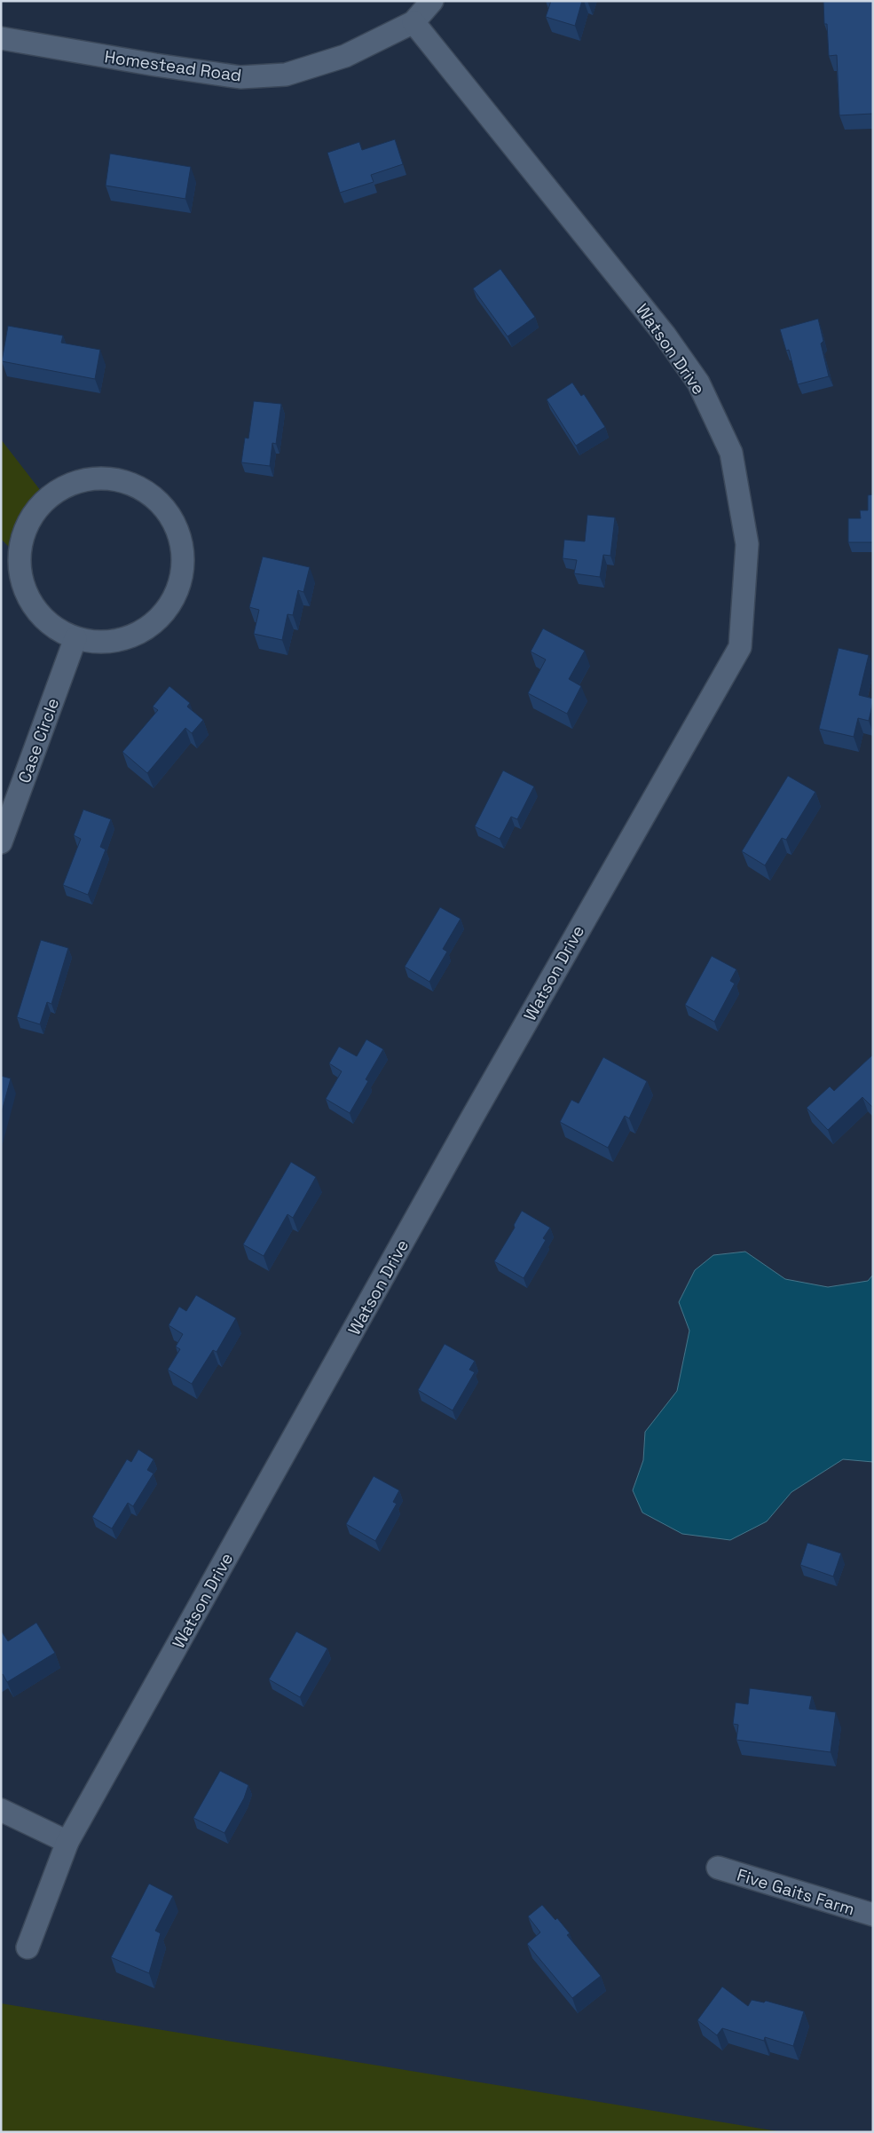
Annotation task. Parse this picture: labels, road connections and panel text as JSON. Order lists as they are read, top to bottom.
{
  "streets": {
    "street": [
      "Homestead Road",
      "Watson Drive",
      "Case Circle",
      "Five Gaits Farm"
    ]
  },
  "crossings": [
    ["Homestead Road", "Watson Drive"]
  ]
}
